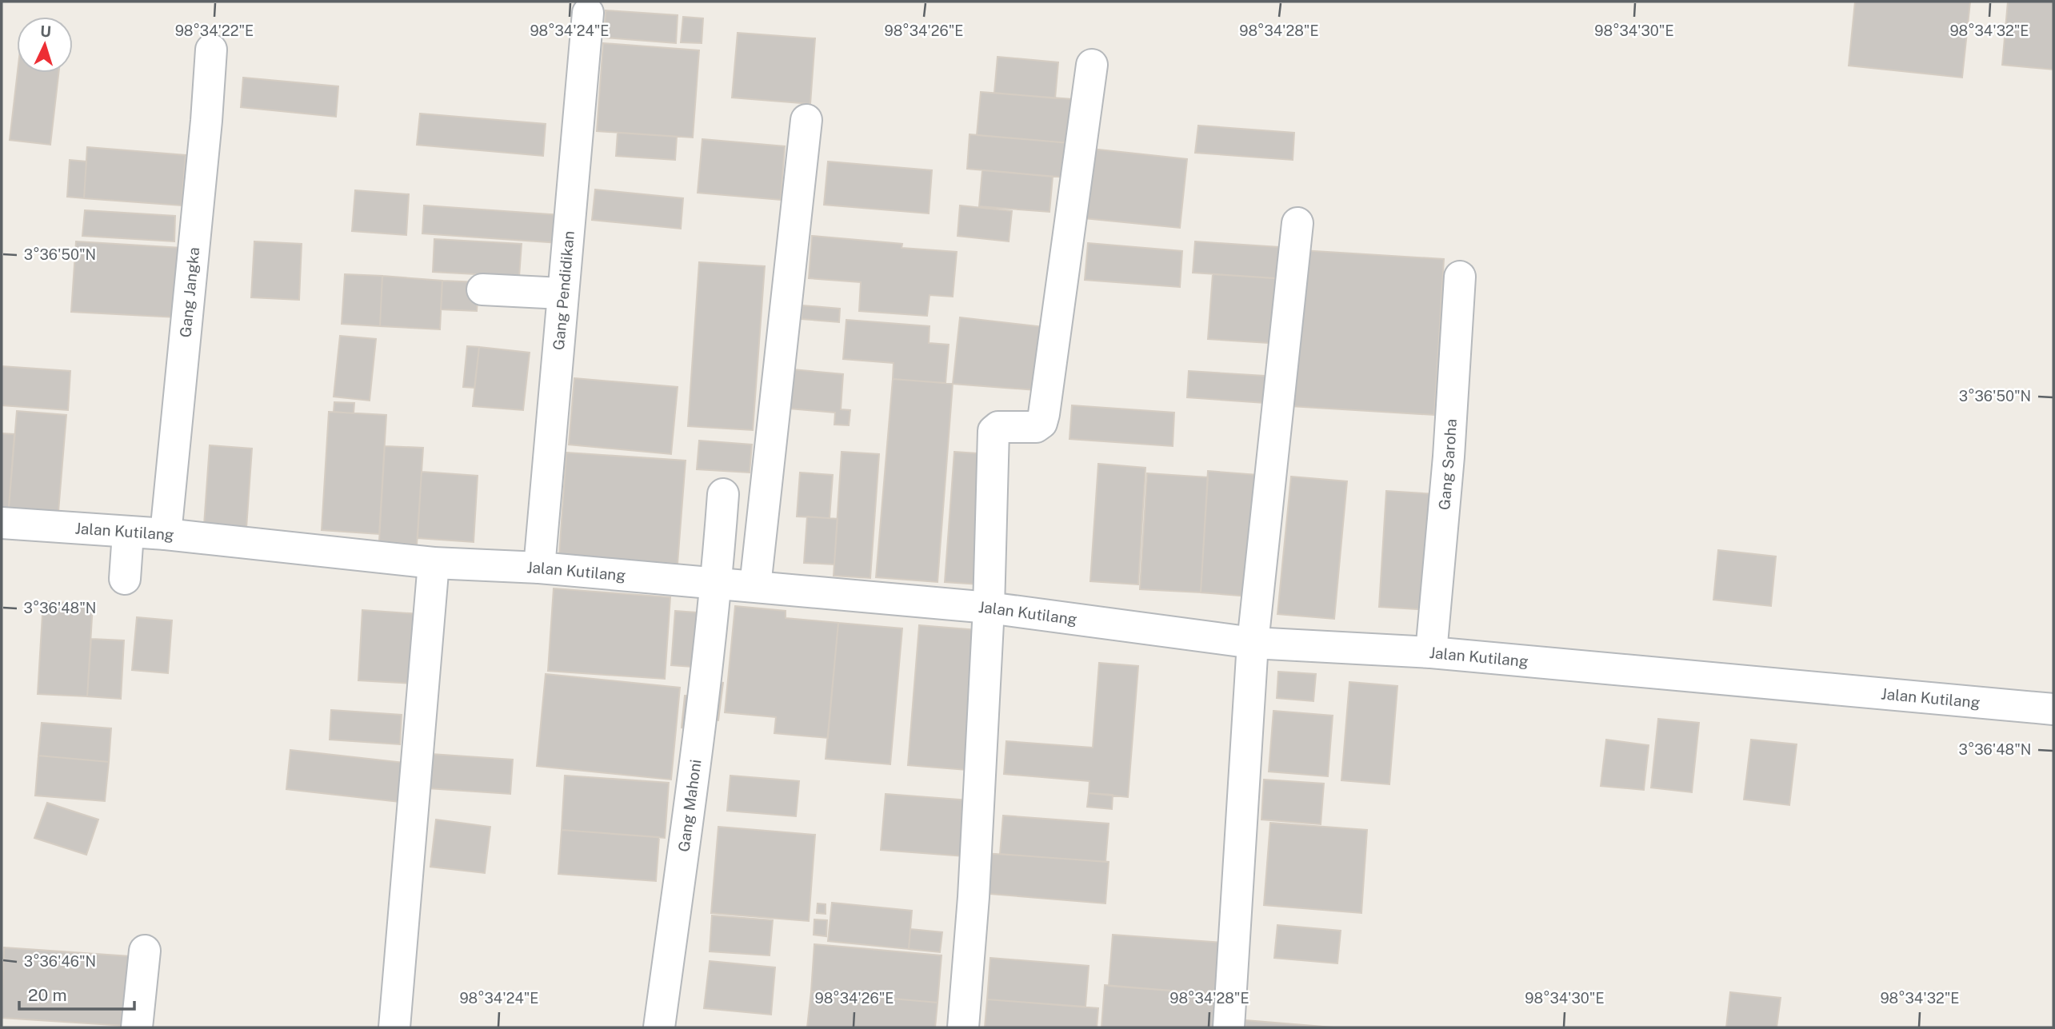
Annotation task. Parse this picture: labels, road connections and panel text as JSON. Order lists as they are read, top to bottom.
{
  "streets": {
    "street": [
      "Gang Pendidikan",
      "Gang Jangka",
      "Gang Saroha",
      "Jalan Kutilang",
      "Gang Mahoni"
    ]
  },
  "crossings": [
    ["Gang Pendidikan", "Jalan Kutilang"],
    ["Gang Jangka", "Jalan Kutilang"],
    ["Gang Saroha", "Jalan Kutilang"],
    ["Jalan Kutilang", "Gang Mahoni"]
  ],
  "scale_bar": "20 m",
  "north": "top",
  "coordinates": [
    "98°34'22\"E",
    "98°34'24\"E",
    "98°34'26\"E",
    "98°34'28\"E",
    "98°34'30\"E",
    "98°34'32\"E",
    "3°36'50\"N",
    "3°36'48\"N",
    "3°36'46\"N"
  ]
}
